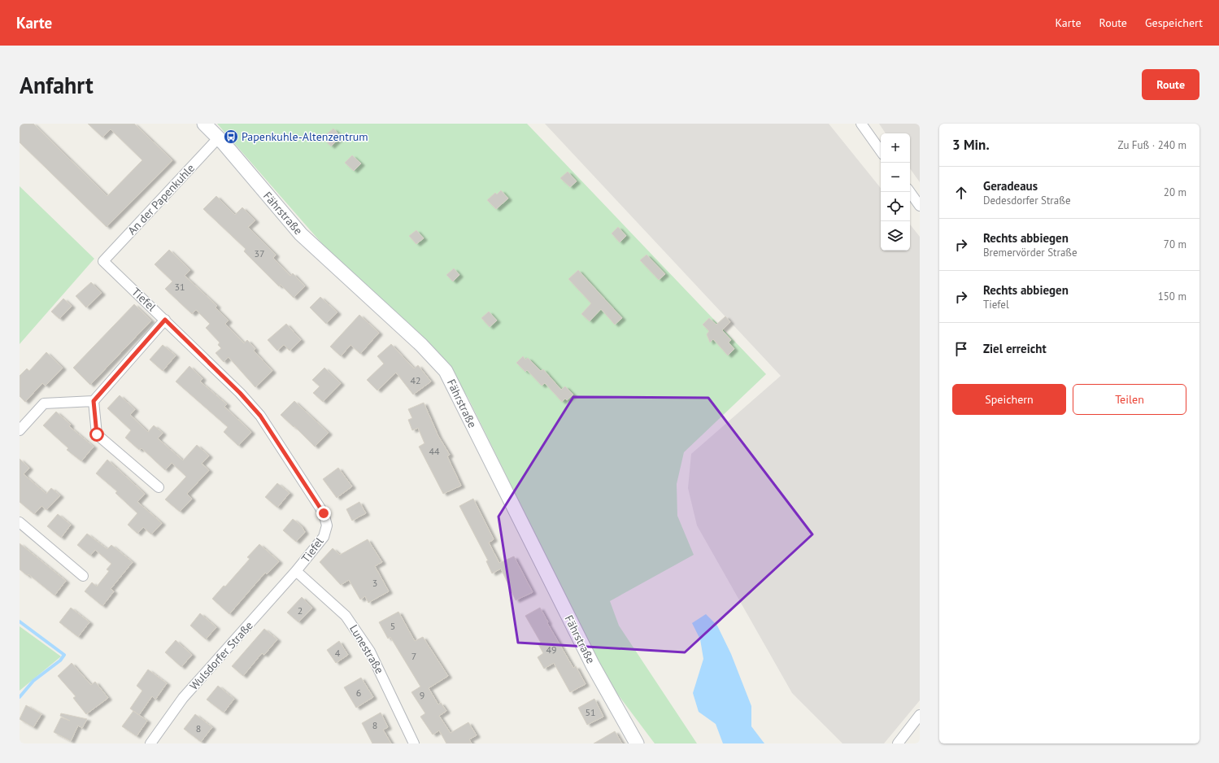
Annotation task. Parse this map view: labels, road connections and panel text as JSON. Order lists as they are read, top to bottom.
{
  "streets": {
    "street": [
      "An der Papenkuhle",
      "Fährstraße",
      "Tiefel",
      "Lunestraße",
      "Wulsdorfer Straße"
    ]
  },
  "crossings": [
    ["An der Papenkuhle", "Fährstraße"],
    ["An der Papenkuhle", "Tiefel"],
    ["Tiefel", "Lunestraße"],
    ["Tiefel", "Wulsdorfer Straße"],
    ["Lunestraße", "Wulsdorfer Straße"]
  ],
  "places": {
    "bus stop": ["Papenkuhle-Altenzentrum"]
  },
  "house_numbers": [
    "37",
    "31",
    "42",
    "44",
    "3",
    "2",
    "5",
    "49",
    "4",
    "7",
    "6",
    "9",
    "51",
    "8",
    "8"
  ],
  "page": {
    "header": "Karte",
    "nav": ["Karte", "Route", "Gespeichert"],
    "buttons": [
      "Route",
      ["Speichern", "Teilen"]
    ],
    "title": "Anfahrt",
    "heading": ["3 Min.", "Zu Fuß · 240 m"],
    "map_buttons": ["+", "−"],
    "list": [
      ["Geradeaus", "Dedesdorfer Straße", "20 m"],
      ["Rechts abbiegen", "Bremervörder Straße", "70 m"],
      ["Rechts abbiegen", "Tiefel", "150 m"],
      "Ziel erreicht"
    ]
  }
}
